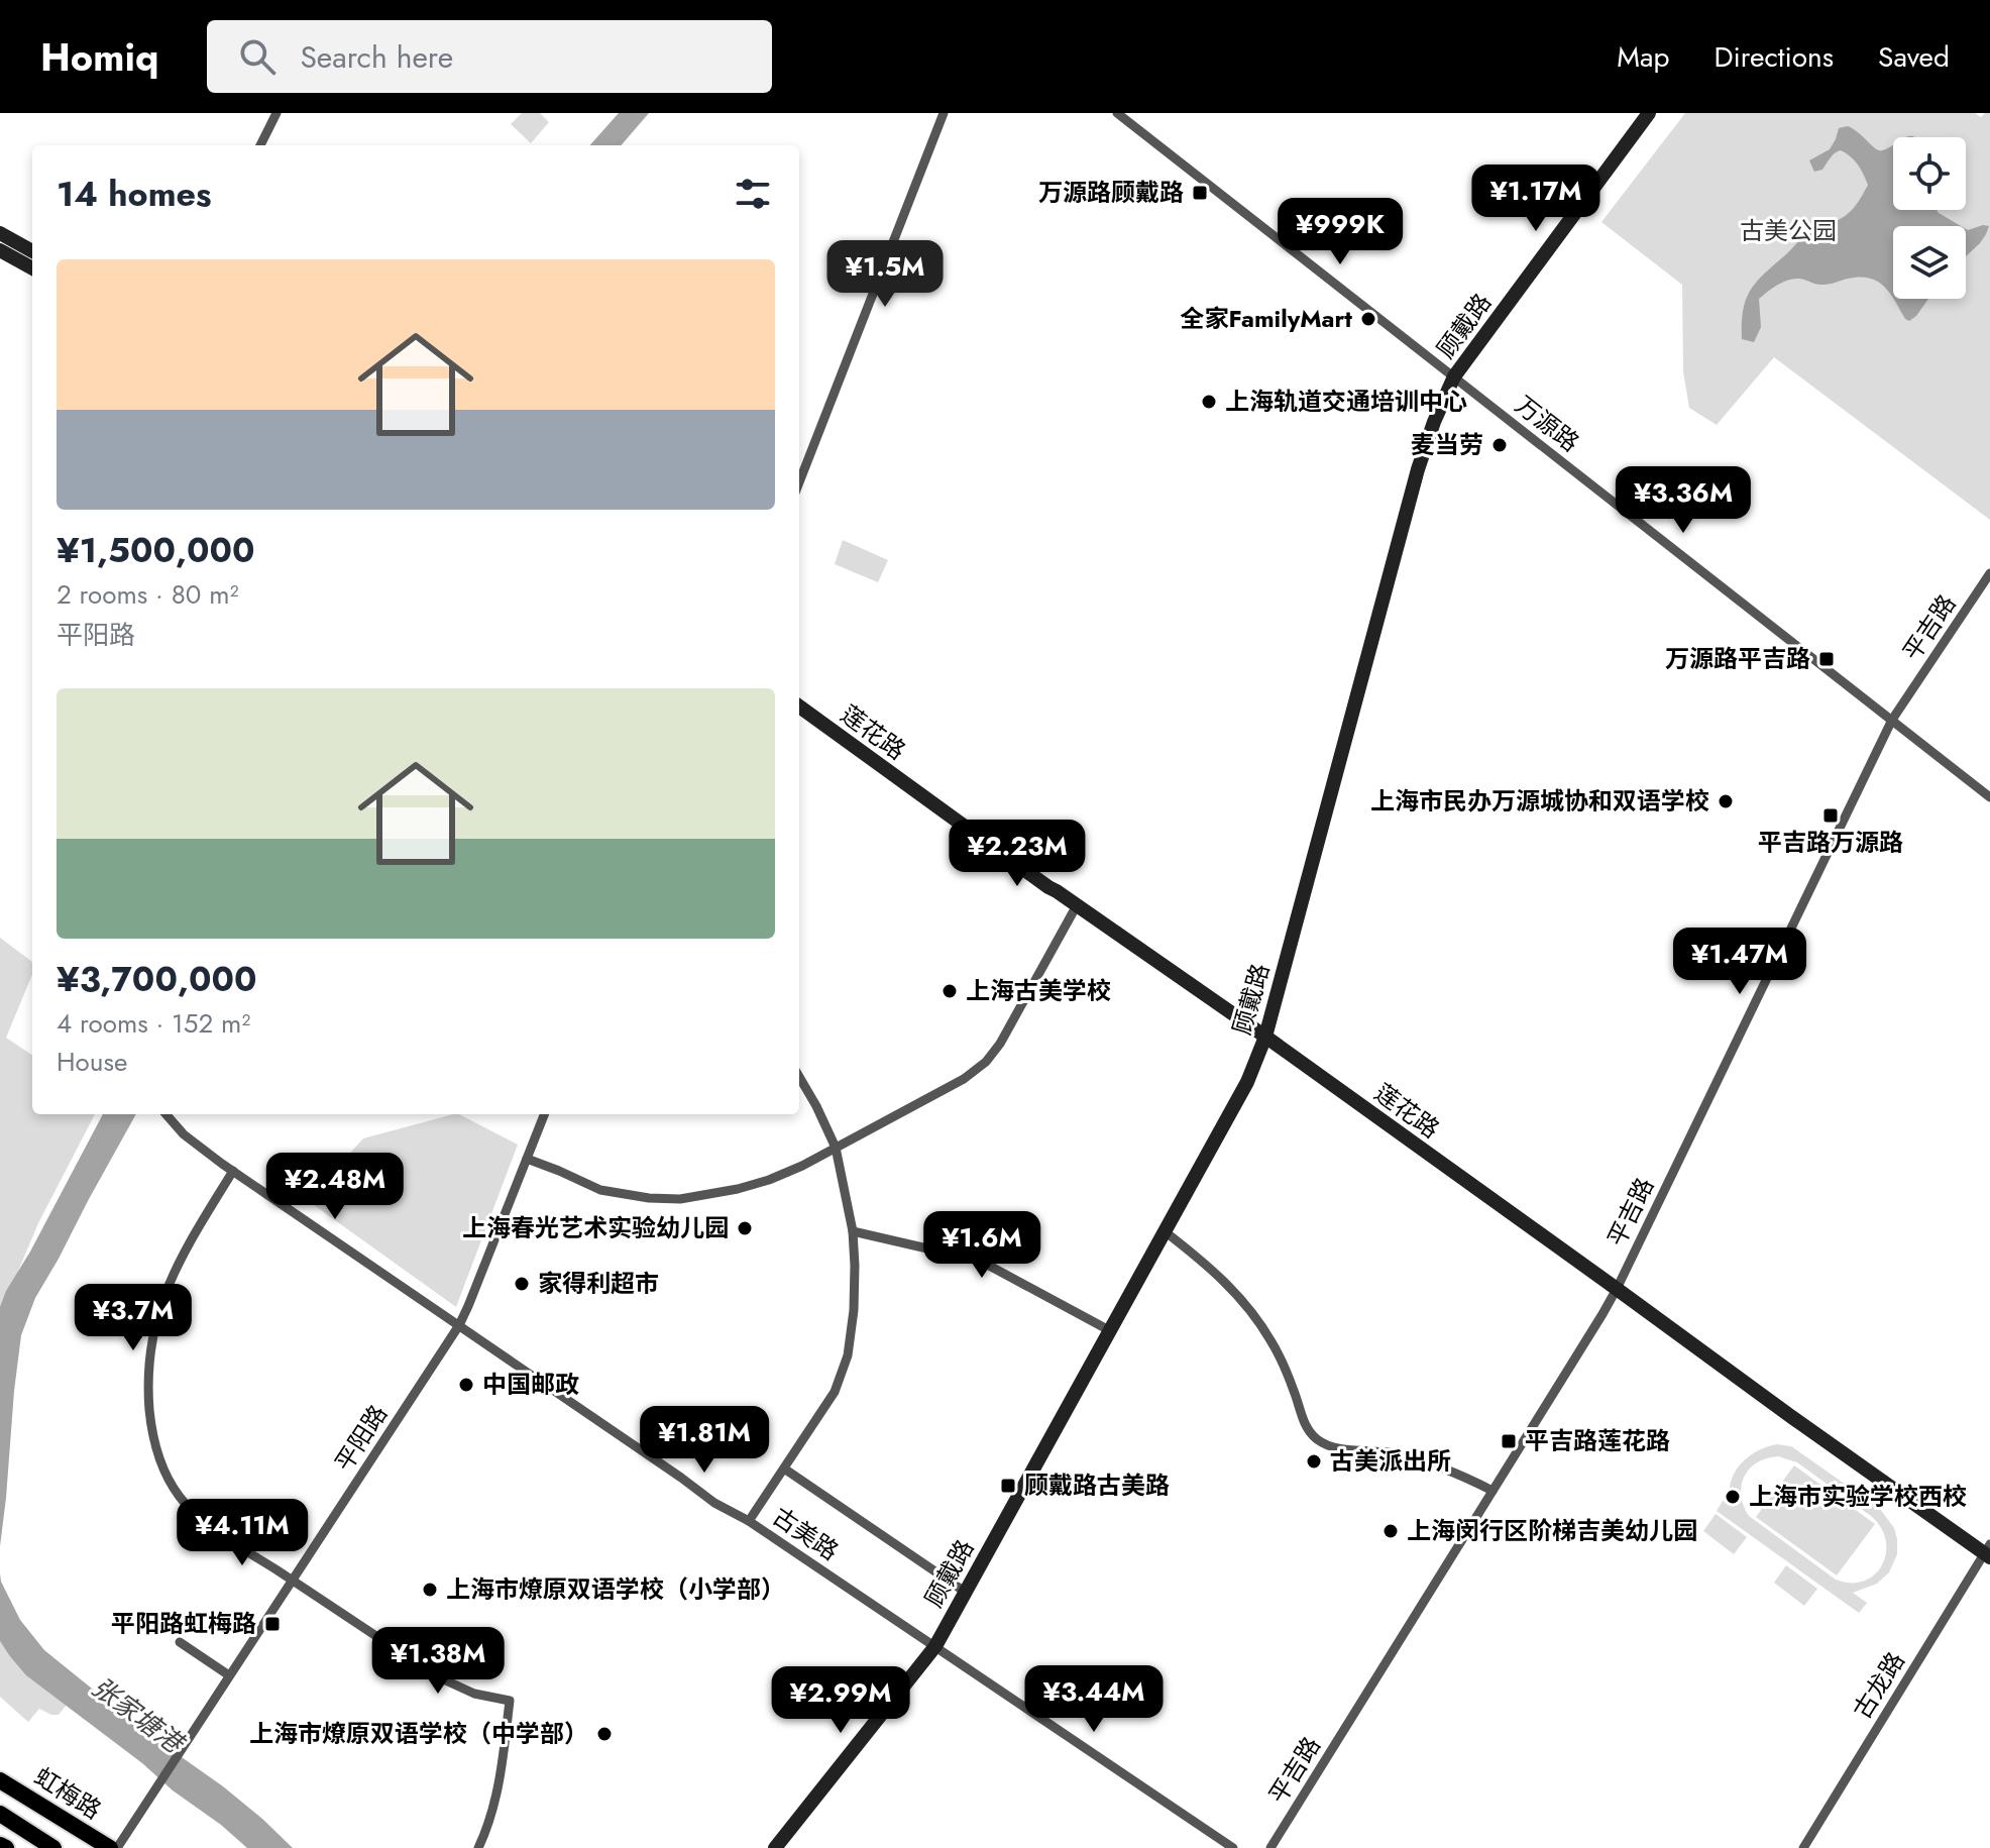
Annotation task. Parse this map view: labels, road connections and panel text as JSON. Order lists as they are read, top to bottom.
{
  "streets": {
    "main road": ["顾戴路", "莲花路", "虹梅路"],
    "street": [
      "万源路",
      "平吉路",
      "平阳路",
      "古美路",
      "古龙路"
    ]
  },
  "crossings": [
    ["顾戴路", "万源路"],
    ["顾戴路", "莲花路"],
    ["顾戴路", "古美路"],
    ["万源路", "平吉路"],
    ["平吉路", "莲花路"],
    ["莲花路", "古龙路"],
    ["平阳路", "古美路"]
  ],
  "water": ["张家塘港"],
  "parks": ["古美公园"],
  "places": {
    "transit": [
      "万源路顾戴路",
      "万源路平吉路",
      "平吉路万源路",
      "平吉路莲花路",
      "顾戴路古美路",
      "平阳路虹梅路"
    ],
    "other": [
      "全家FamilyMart",
      "上海轨道交通培训中心",
      "麦当劳",
      "上海市民办万源城协和双语学校",
      "上海古美学校",
      "上海春光艺术实验幼儿园",
      "家得利超市",
      "中国邮政",
      "古美派出所",
      "上海市实验学校西校",
      "上海闵行区阶梯吉美幼儿园",
      "上海市燎原双语学校（小学部）",
      "上海市燎原双语学校（中学部）"
    ]
  },
  "page": {
    "header": "Homiq",
    "search": "Search here",
    "nav": ["Map", "Directions", "Saved"],
    "heading": "14 homes",
    "price": [
      "¥1.17M",
      "¥999K",
      "¥1.5M",
      "¥3.36M",
      "¥2.23M",
      "¥1.47M",
      "¥2.48M",
      "¥1.6M",
      "¥3.7M",
      "¥1.81M",
      "¥4.11M",
      "¥1.38M",
      "¥3.44M",
      "¥2.99M"
    ],
    "list": [
      {
        "name": "¥1,500,000",
        "note": "2 rooms · 80 m² · 平阳路"
      },
      {
        "name": "¥3,700,000",
        "note": "4 rooms · 152 m² · House"
      }
    ]
  }
}
